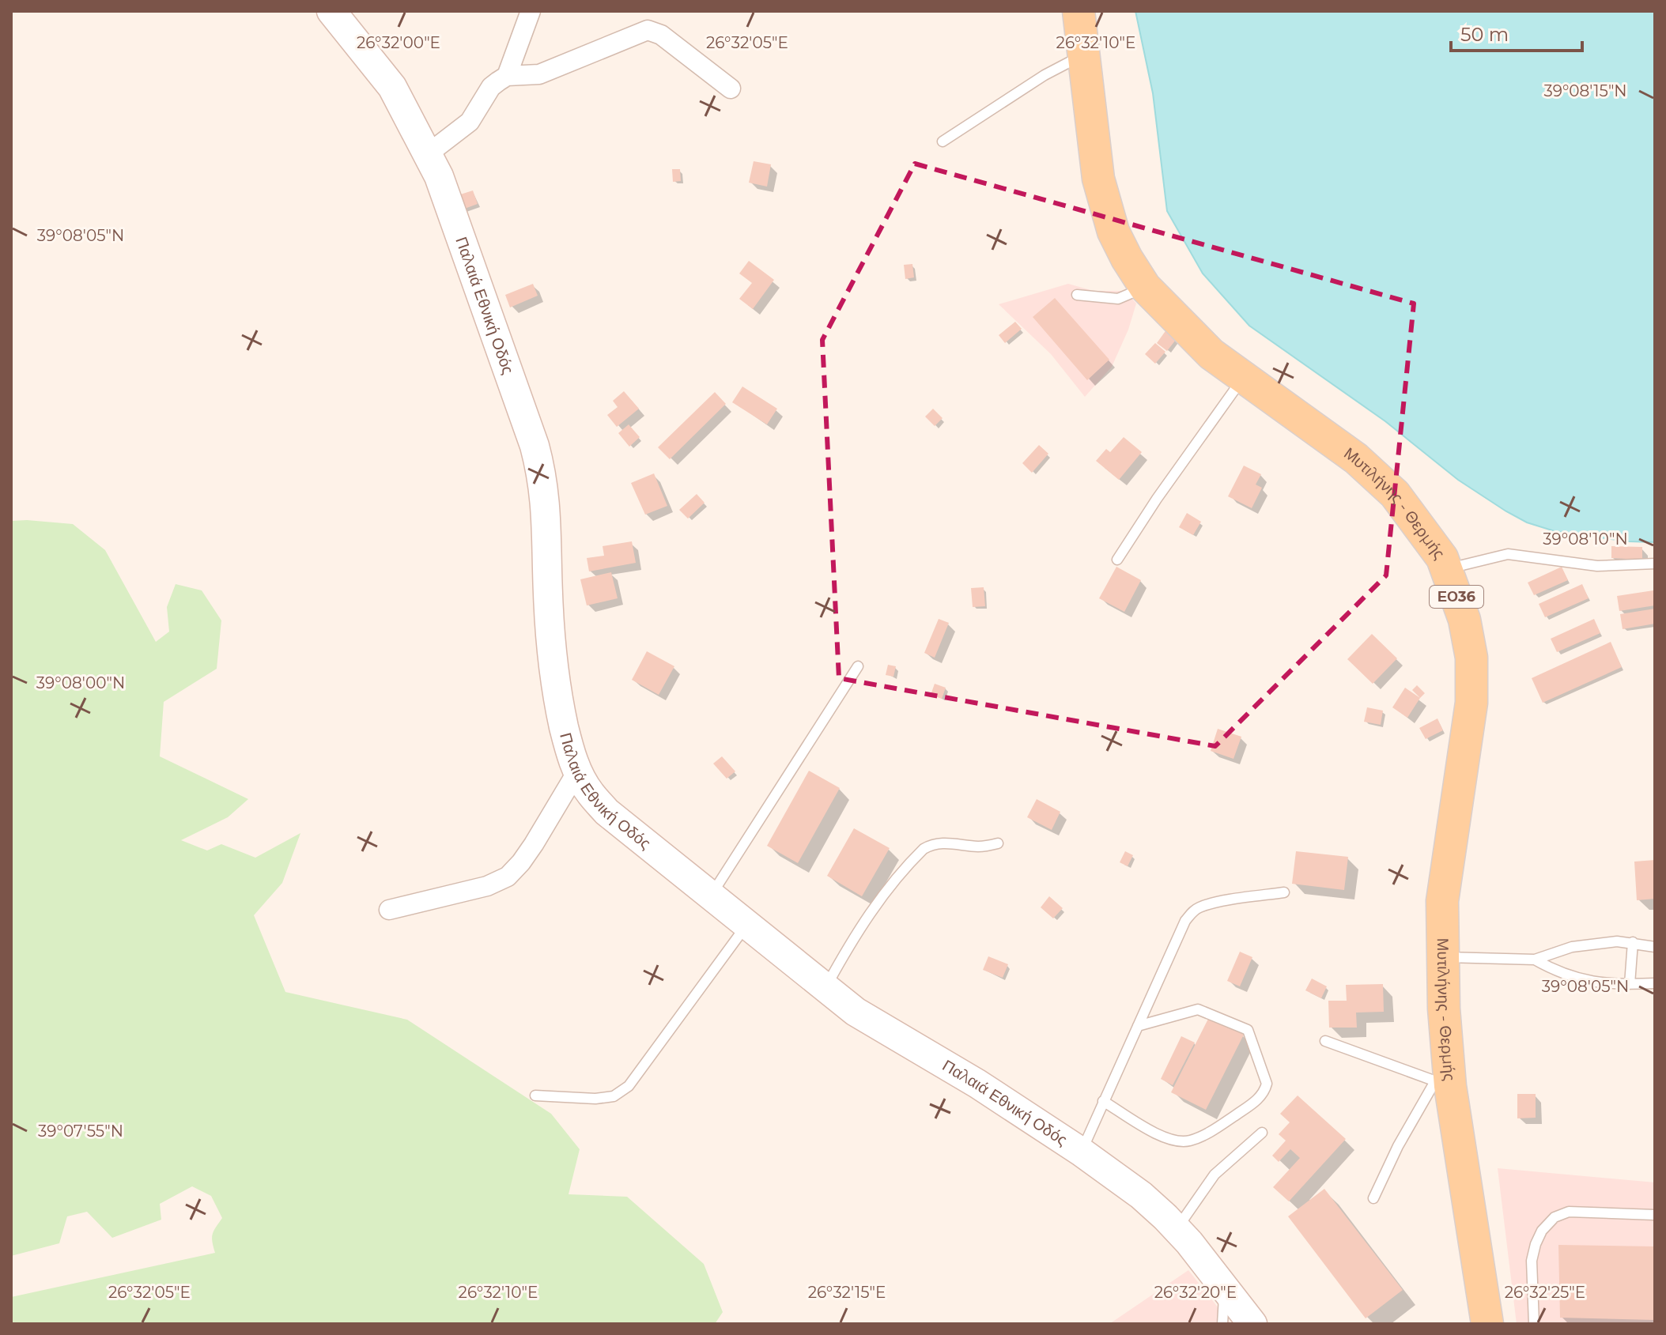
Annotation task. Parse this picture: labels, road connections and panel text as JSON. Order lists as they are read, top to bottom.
{
  "streets": {
    "main road": ["Παλαιά Εθνική Οδός", "Μυτιλήνης - Θερμής", "ΕΟ36"]
  },
  "scale_bar": "50 m",
  "coordinates": [
    "26°32'00\"E",
    "26°32'05\"E",
    "26°32'10\"E",
    "39°08'15\"N",
    "39°08'05\"N",
    "39°08'10\"N",
    "39°08'00\"N",
    "39°07'55\"N",
    "26°32'15\"E",
    "26°32'25\"E",
    "26°32'20\"E"
  ]
}
